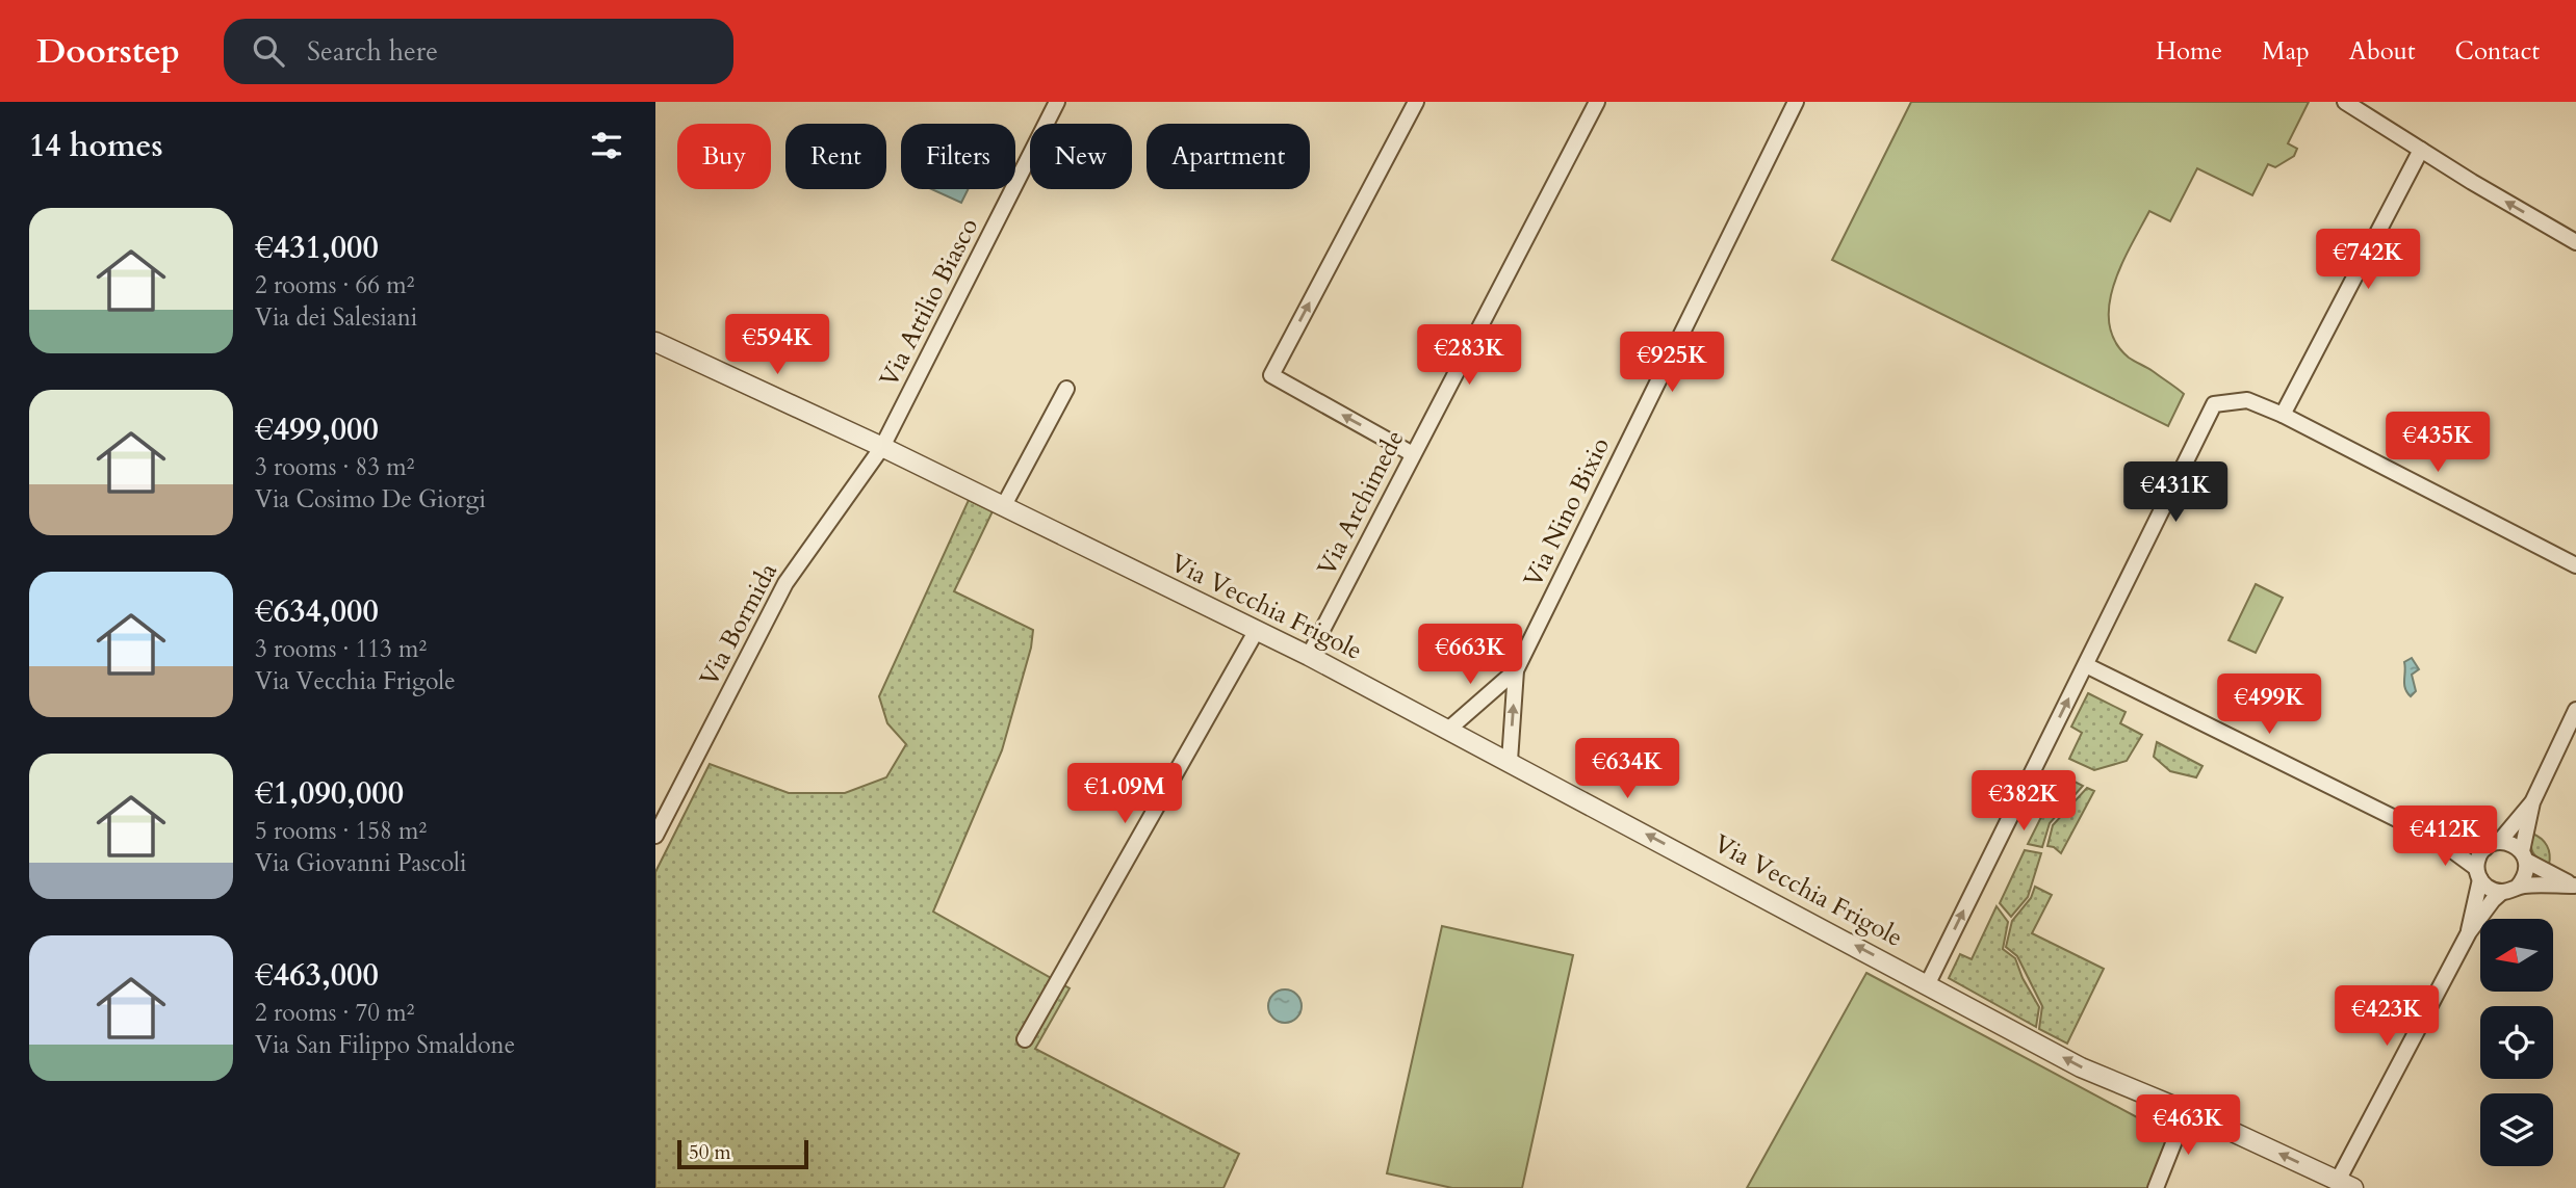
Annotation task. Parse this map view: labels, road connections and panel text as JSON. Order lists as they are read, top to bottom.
{
  "streets": {
    "street": [
      "Via Attilio Biasco",
      "Via Archimede",
      "Via Nino Bixio",
      "Via Vecchia Frigole",
      "Via Bormida"
    ]
  },
  "crossings": [
    ["Via Attilio Biasco", "Via Vecchia Frigole"],
    ["Via Attilio Biasco", "Via Bormida"],
    ["Via Archimede", "Via Vecchia Frigole"],
    ["Via Nino Bixio", "Via Vecchia Frigole"],
    ["Via Vecchia Frigole", "Via Bormida"]
  ],
  "one_way": ["Via Vecchia Frigole"],
  "scale_bar": "50 m",
  "north": "left",
  "page": {
    "header": "Doorstep",
    "search": "Search here",
    "nav": [
      "Home",
      "Map",
      "About",
      "Contact"
    ],
    "heading": "14 homes",
    "chip": [
      "Buy",
      "Rent",
      "Filters",
      "New",
      "Apartment"
    ],
    "list": [
      {
        "name": "€431,000",
        "note": "2 rooms · 66 m² · Via dei Salesiani"
      },
      {
        "name": "€499,000",
        "note": "3 rooms · 83 m² · Via Cosimo De Giorgi"
      },
      {
        "name": "€634,000",
        "note": "3 rooms · 113 m² · Via Vecchia Frigole"
      },
      {
        "name": "€1,090,000",
        "note": "5 rooms · 158 m² · Via Giovanni Pascoli"
      },
      {
        "name": "€463,000",
        "note": "2 rooms · 70 m² · Via San Filippo Smaldone"
      }
    ],
    "price": [
      "€742K",
      "€594K",
      "€283K",
      "€925K",
      "€435K",
      "€431K",
      "€663K",
      "€499K",
      "€634K",
      "€1.09M",
      "€382K",
      "€412K",
      "€423K",
      "€463K"
    ],
    "scale": "50 m"
  }
}
